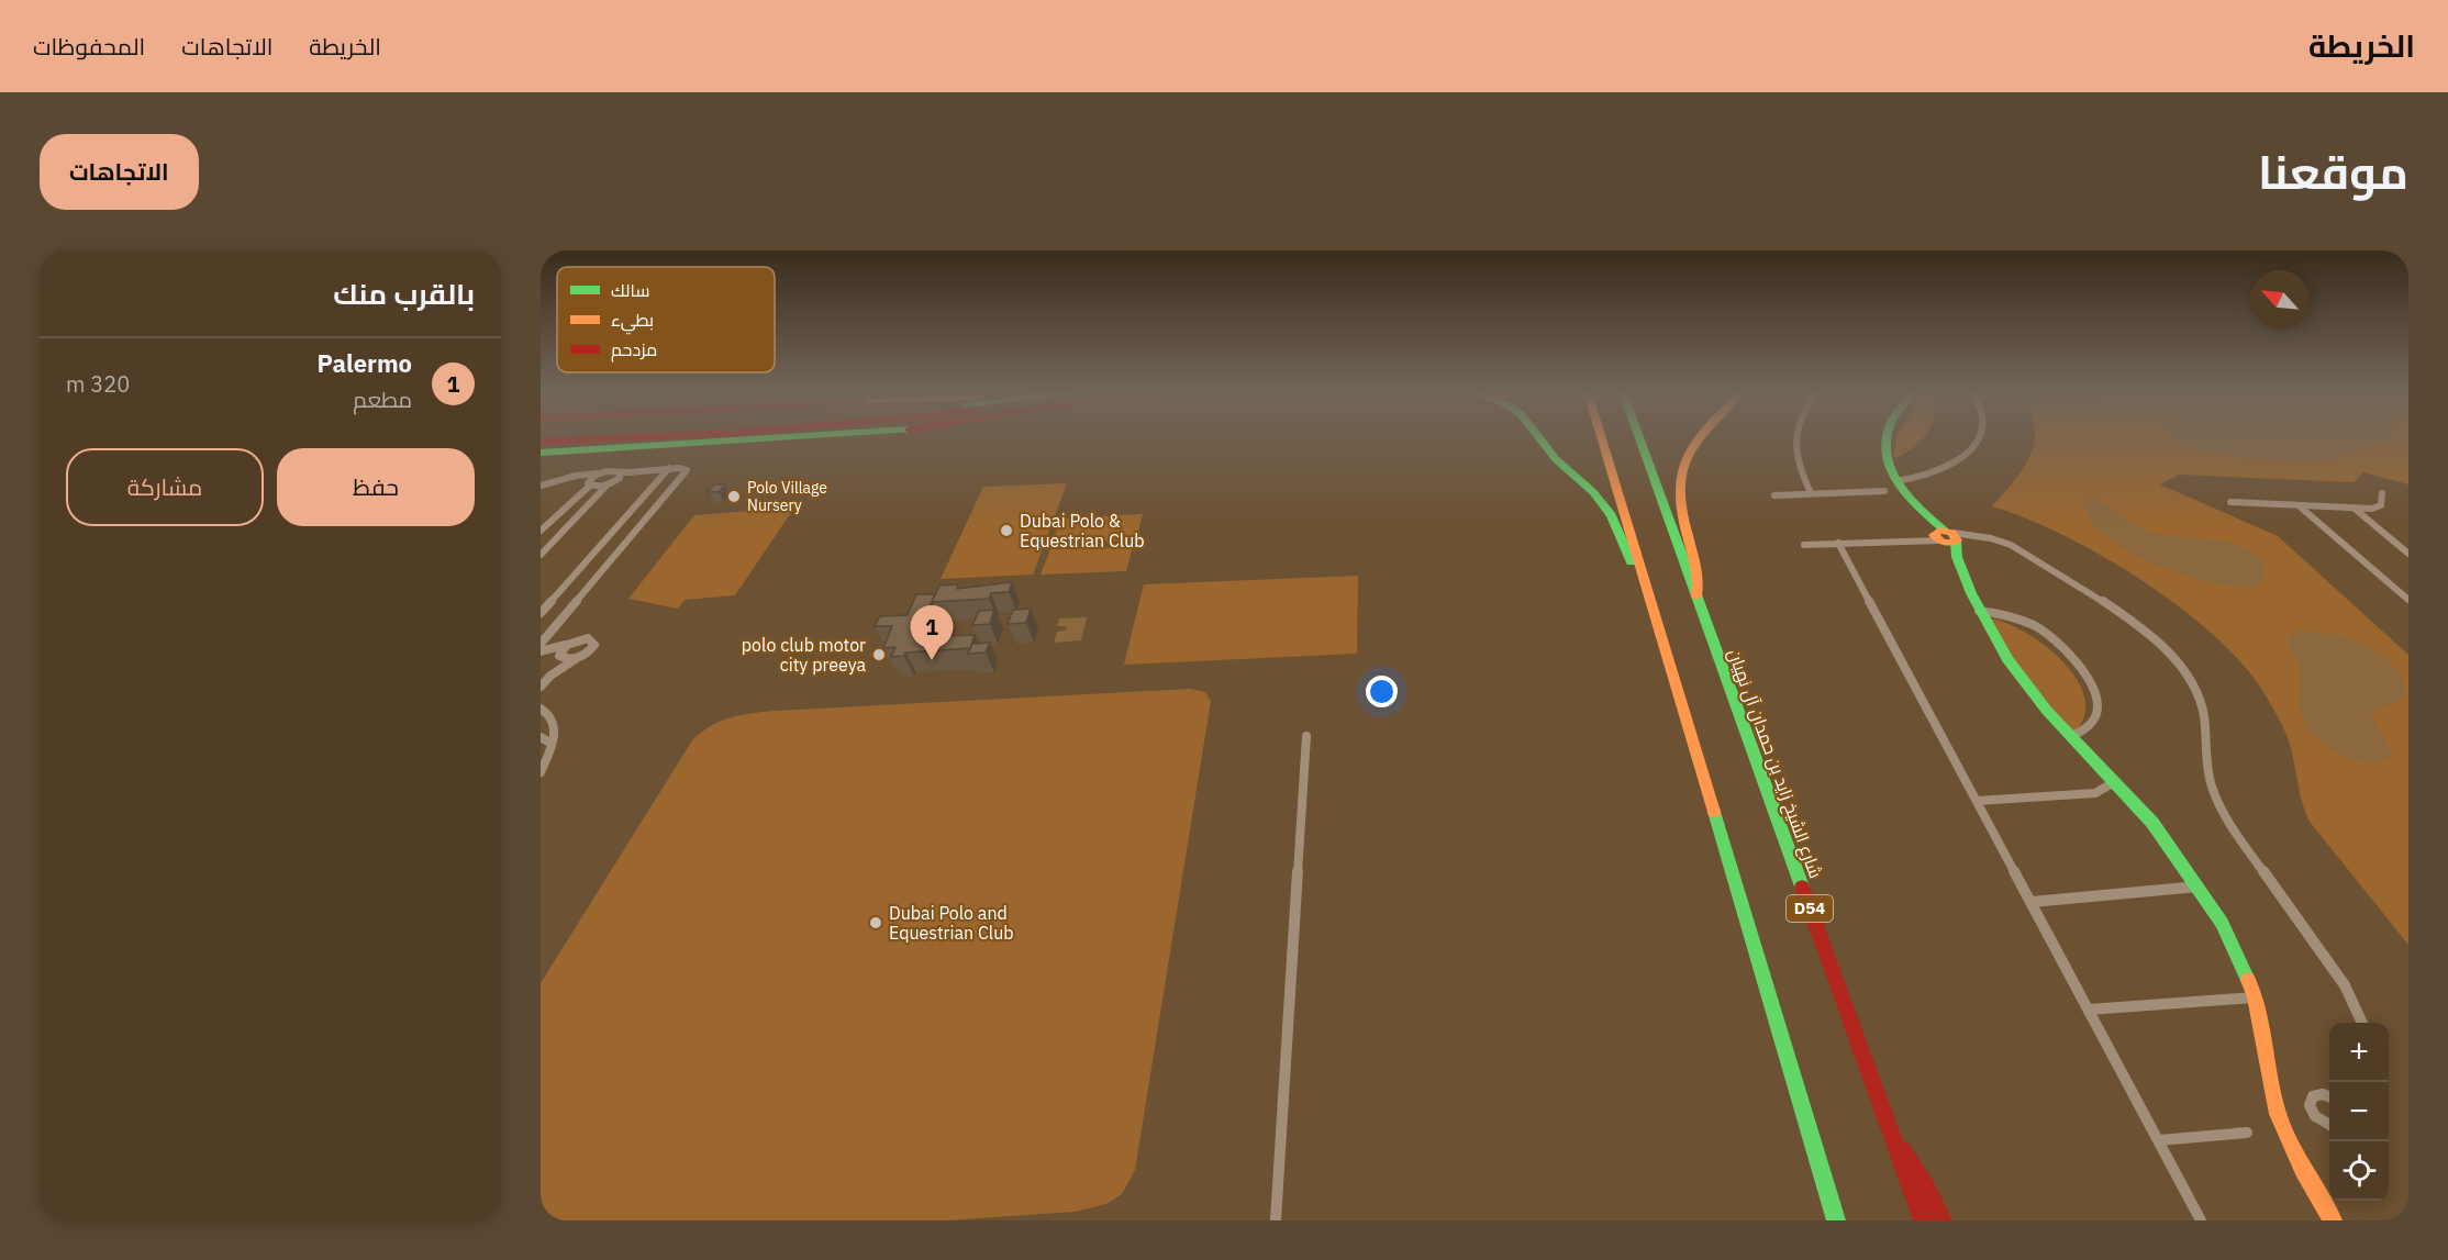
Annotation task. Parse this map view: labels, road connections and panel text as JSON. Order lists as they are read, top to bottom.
{
  "streets": {
    "main road": ["شارع الشيخ زايد بن حمدان آل نهيان", "D54"]
  },
  "places": [
    "Polo Village Nursery",
    "Dubai Polo & Equestrian Club",
    "polo club motor city preeya",
    "Dubai Polo and Equestrian Club"
  ],
  "legend": ["سالك", "بطيء", "مزدحم"],
  "north": "top left",
  "page": {
    "header": "الخريطة",
    "nav": ["الخريطة", "الاتجاهات", "المحفوظات"],
    "title": "موقعنا",
    "buttons": [
      "الاتجاهات",
      ["حفظ", "مشاركة"]
    ],
    "heading": "بالقرب منك",
    "list": [
      {
        "mark": "1",
        "name": "Palermo",
        "note": "مطعم",
        "value": "320 m"
      }
    ],
    "pins": "1",
    "map_buttons": ["+", "−"]
  }
}
